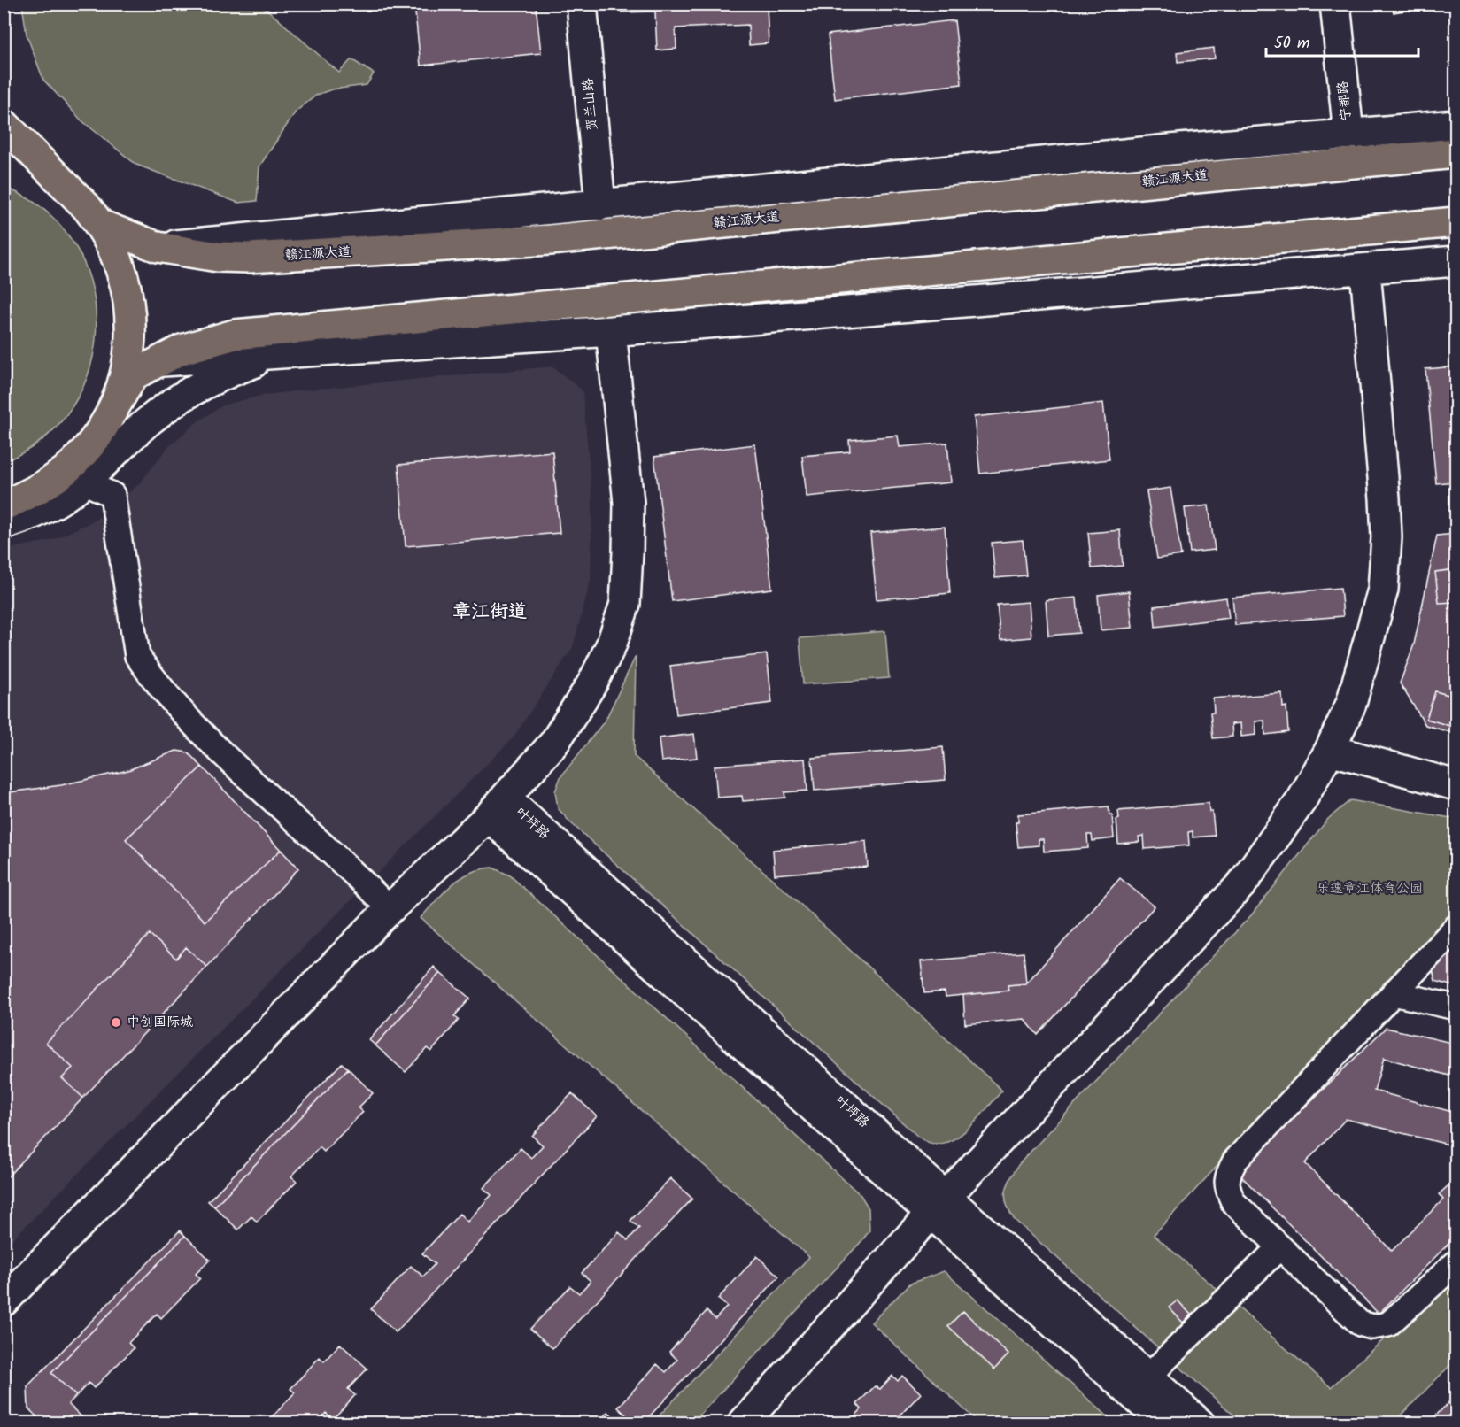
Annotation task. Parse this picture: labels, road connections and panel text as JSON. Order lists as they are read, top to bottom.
{
  "streets": {
    "main road": ["赣江源大道"],
    "street": ["宁都路", "贺兰山路", "叶坪路"]
  },
  "districts": ["章江街道"],
  "parks": ["乐速章江体育公园"],
  "places": ["中创国际城"],
  "scale_bar": "50 m"
}
